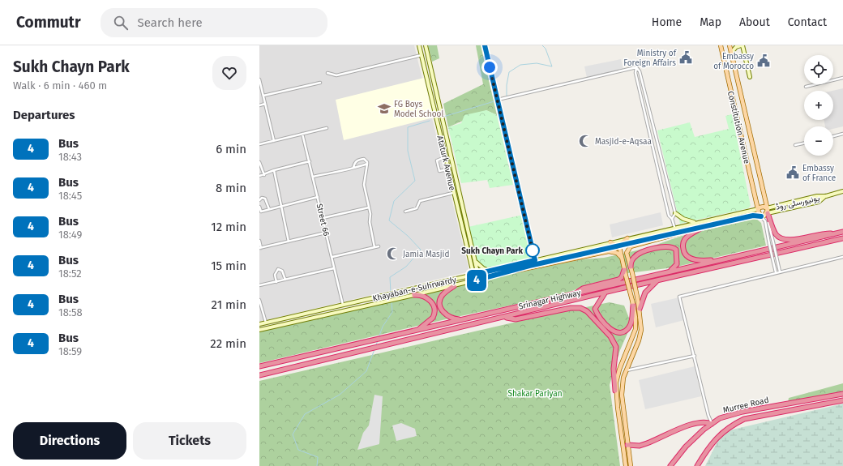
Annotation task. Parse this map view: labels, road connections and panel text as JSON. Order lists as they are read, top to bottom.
{
  "streets": {
    "highway": ["Srinagar Highway", "Murree Road"],
    "main road": [
      "Constitution Avenue",
      "Ataturk Avenue",
      "یونیورسٹی روڈ",
      "Khayaban-e-Suhrwardy"
    ],
    "street": ["Street 66"]
  },
  "crossings": [
    ["Constitution Avenue", "یونیورسٹی روڈ"],
    ["Constitution Avenue", "Khayaban-e-Suhrwardy"],
    ["Ataturk Avenue", "Khayaban-e-Suhrwardy"],
    ["Street 66", "Khayaban-e-Suhrwardy"]
  ],
  "parks": ["Shakar Pariyan"],
  "places": {
    "public building": ["Ministry of Foreign Affairs", "Embassy of Morocco", "Embassy of France"],
    "school or university": ["FG Boys Model School"],
    "mosque": ["Masjid-e-Aqsaa", "Jamia Masjid"],
    "other": ["Sukh Chayn Park"]
  },
  "lines": ["bus line 4"],
  "page": {
    "header": "Commutr",
    "search": "Search here",
    "nav": [
      "Home",
      "Map",
      "About",
      "Contact"
    ],
    "heading": [
      ["Sukh Chayn Park", "Walk · 6 min · 460 m"],
      "Departures"
    ],
    "on_map": "4",
    "map_buttons": ["+", "−"],
    "list": [
      {
        "mark": "4",
        "name": "Bus",
        "note": "18:43",
        "value": "6 min"
      },
      {
        "mark": "4",
        "name": "Bus",
        "note": "18:45",
        "value": "8 min"
      },
      {
        "mark": "4",
        "name": "Bus",
        "note": "18:49",
        "value": "12 min"
      },
      {
        "mark": "4",
        "name": "Bus",
        "note": "18:52",
        "value": "15 min"
      },
      {
        "mark": "4",
        "name": "Bus",
        "note": "18:58",
        "value": "21 min"
      },
      {
        "mark": "4",
        "name": "Bus",
        "note": "18:59",
        "value": "22 min"
      }
    ],
    "buttons": ["Directions", "Tickets"]
  }
}
